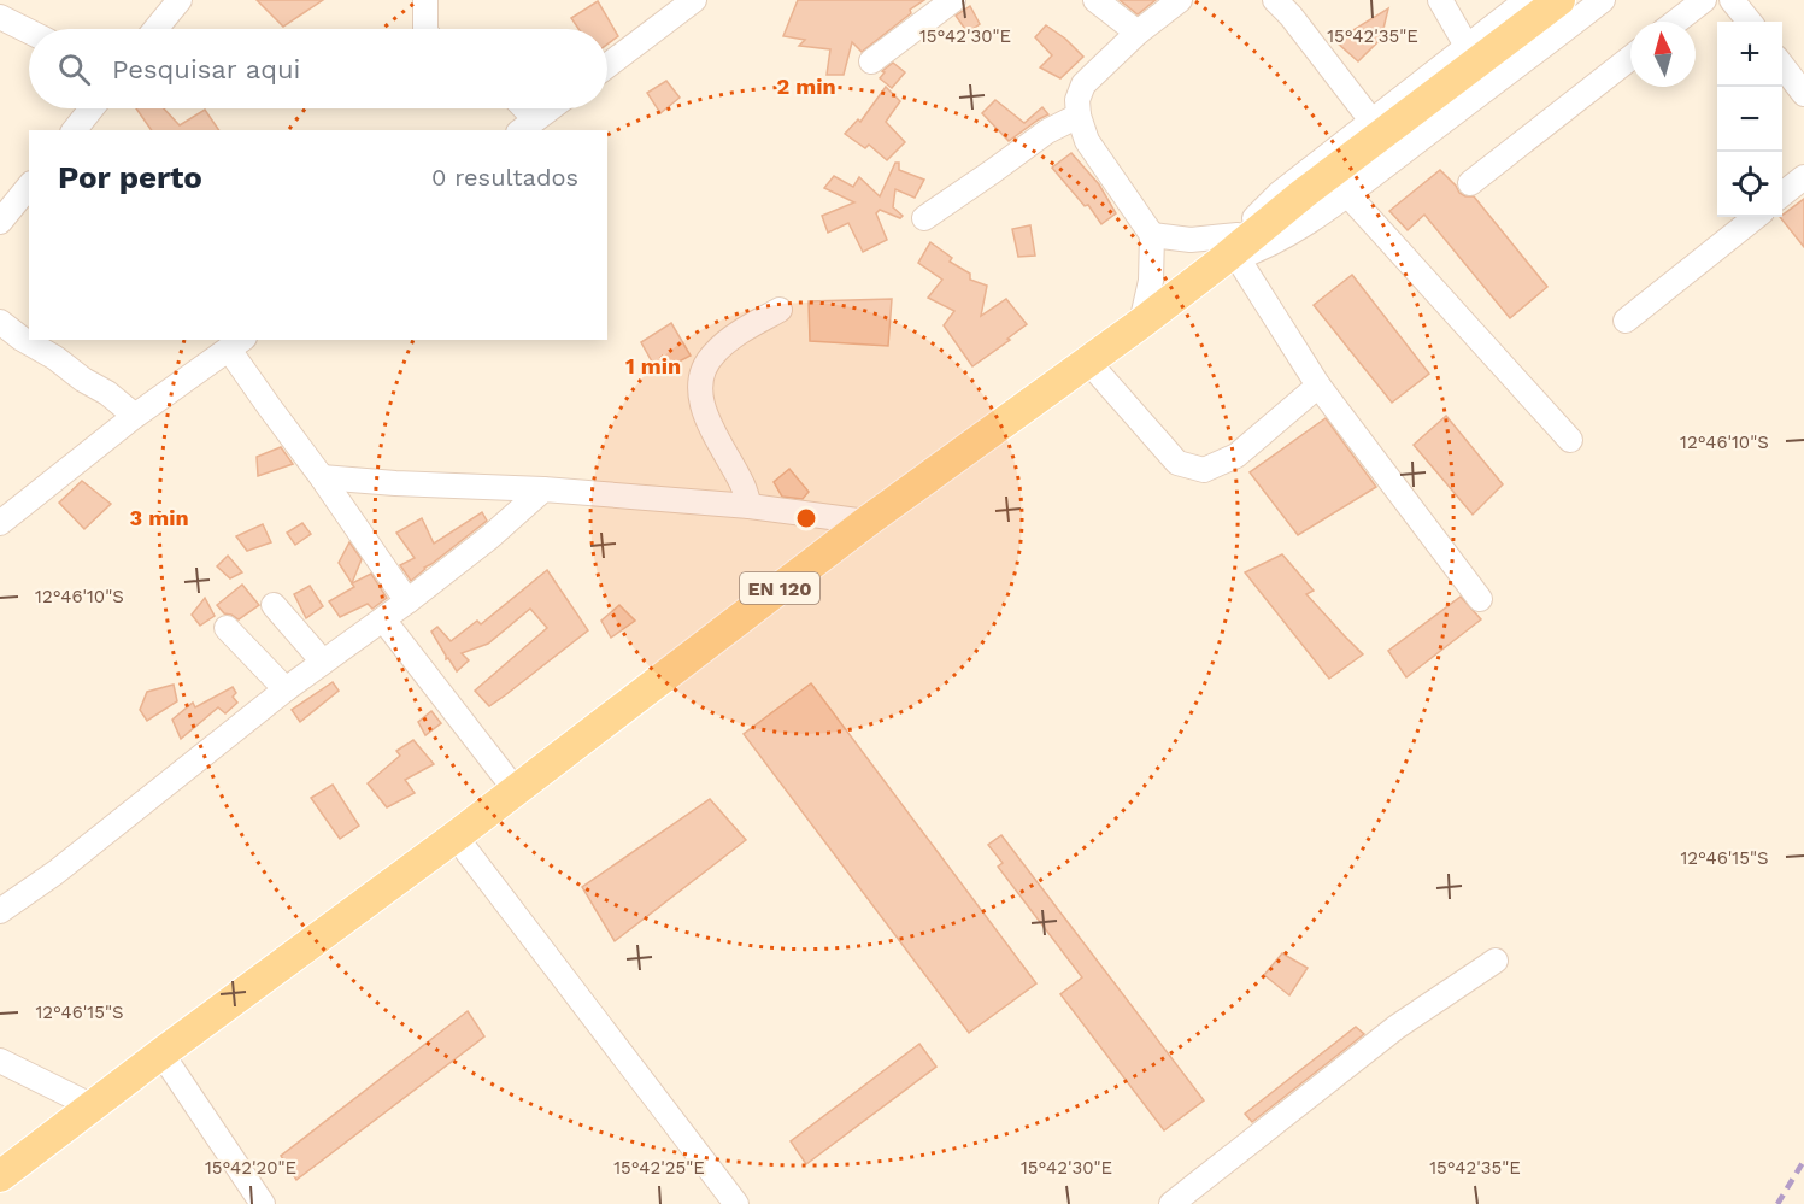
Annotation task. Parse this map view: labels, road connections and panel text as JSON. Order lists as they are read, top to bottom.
{
  "streets": {
    "main road": ["EN 120"]
  },
  "north": "top",
  "page": {
    "map_buttons": ["+", "−"],
    "search": "Pesquisar aqui",
    "heading": ["Por perto", "0 resultados"]
  },
  "coordinates": [
    "15°42'30\"E",
    "15°42'35\"E",
    "12°46'10\"S",
    "12°46'15\"S",
    "15°42'20\"E",
    "15°42'25\"E"
  ],
  "rings": ["2 min", "1 min", "3 min"]
}
